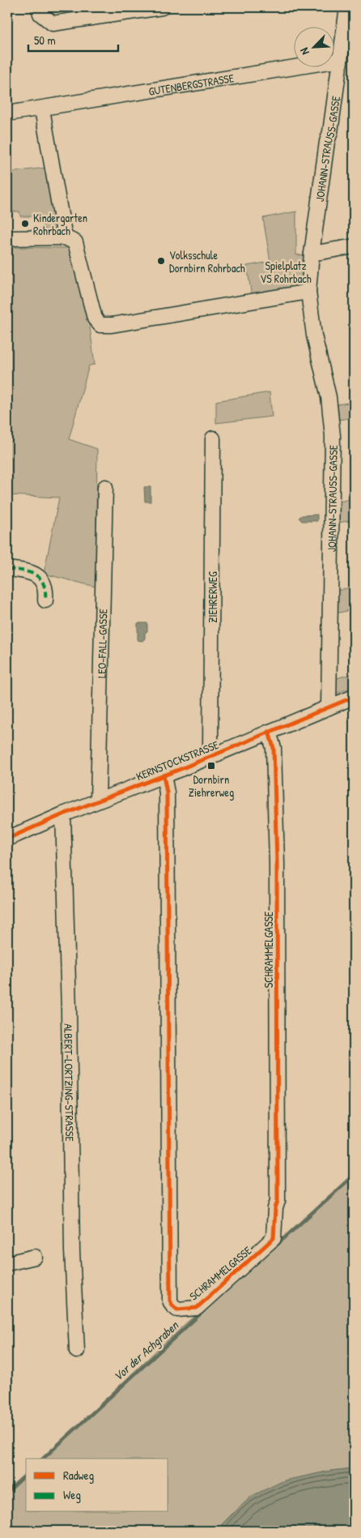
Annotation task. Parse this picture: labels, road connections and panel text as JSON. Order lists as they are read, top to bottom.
{
  "streets": {
    "street": [
      "GUTENBERGSTRASSE",
      "JOHANN-STRAUSS-GASSE",
      "ZIEHRERWEG",
      "LEO-FALL-GASSE",
      "KERNSTOCKSTRASSE",
      "SCHRAMMELGASSE",
      "ALBERT-LORTZING-STRASSE"
    ]
  },
  "crossings": [
    ["GUTENBERGSTRASSE", "JOHANN-STRAUSS-GASSE"],
    ["JOHANN-STRAUSS-GASSE", "KERNSTOCKSTRASSE"],
    ["ZIEHRERWEG", "KERNSTOCKSTRASSE"],
    ["LEO-FALL-GASSE", "KERNSTOCKSTRASSE"],
    ["KERNSTOCKSTRASSE", "SCHRAMMELGASSE"],
    ["KERNSTOCKSTRASSE", "ALBERT-LORTZING-STRASSE"]
  ],
  "water": ["Vor der Achgraben"],
  "parks": ["Spielplatz VS Rohrbach"],
  "places": {
    "other": ["Kindergarten Rohrbach", "Volksschule Dornbirn Rohrbach"],
    "transit": ["Dornbirn Ziehrerweg"]
  },
  "legend": ["Radweg", "Weg"],
  "scale_bar": "50 m",
  "north": "bottom left"
}
